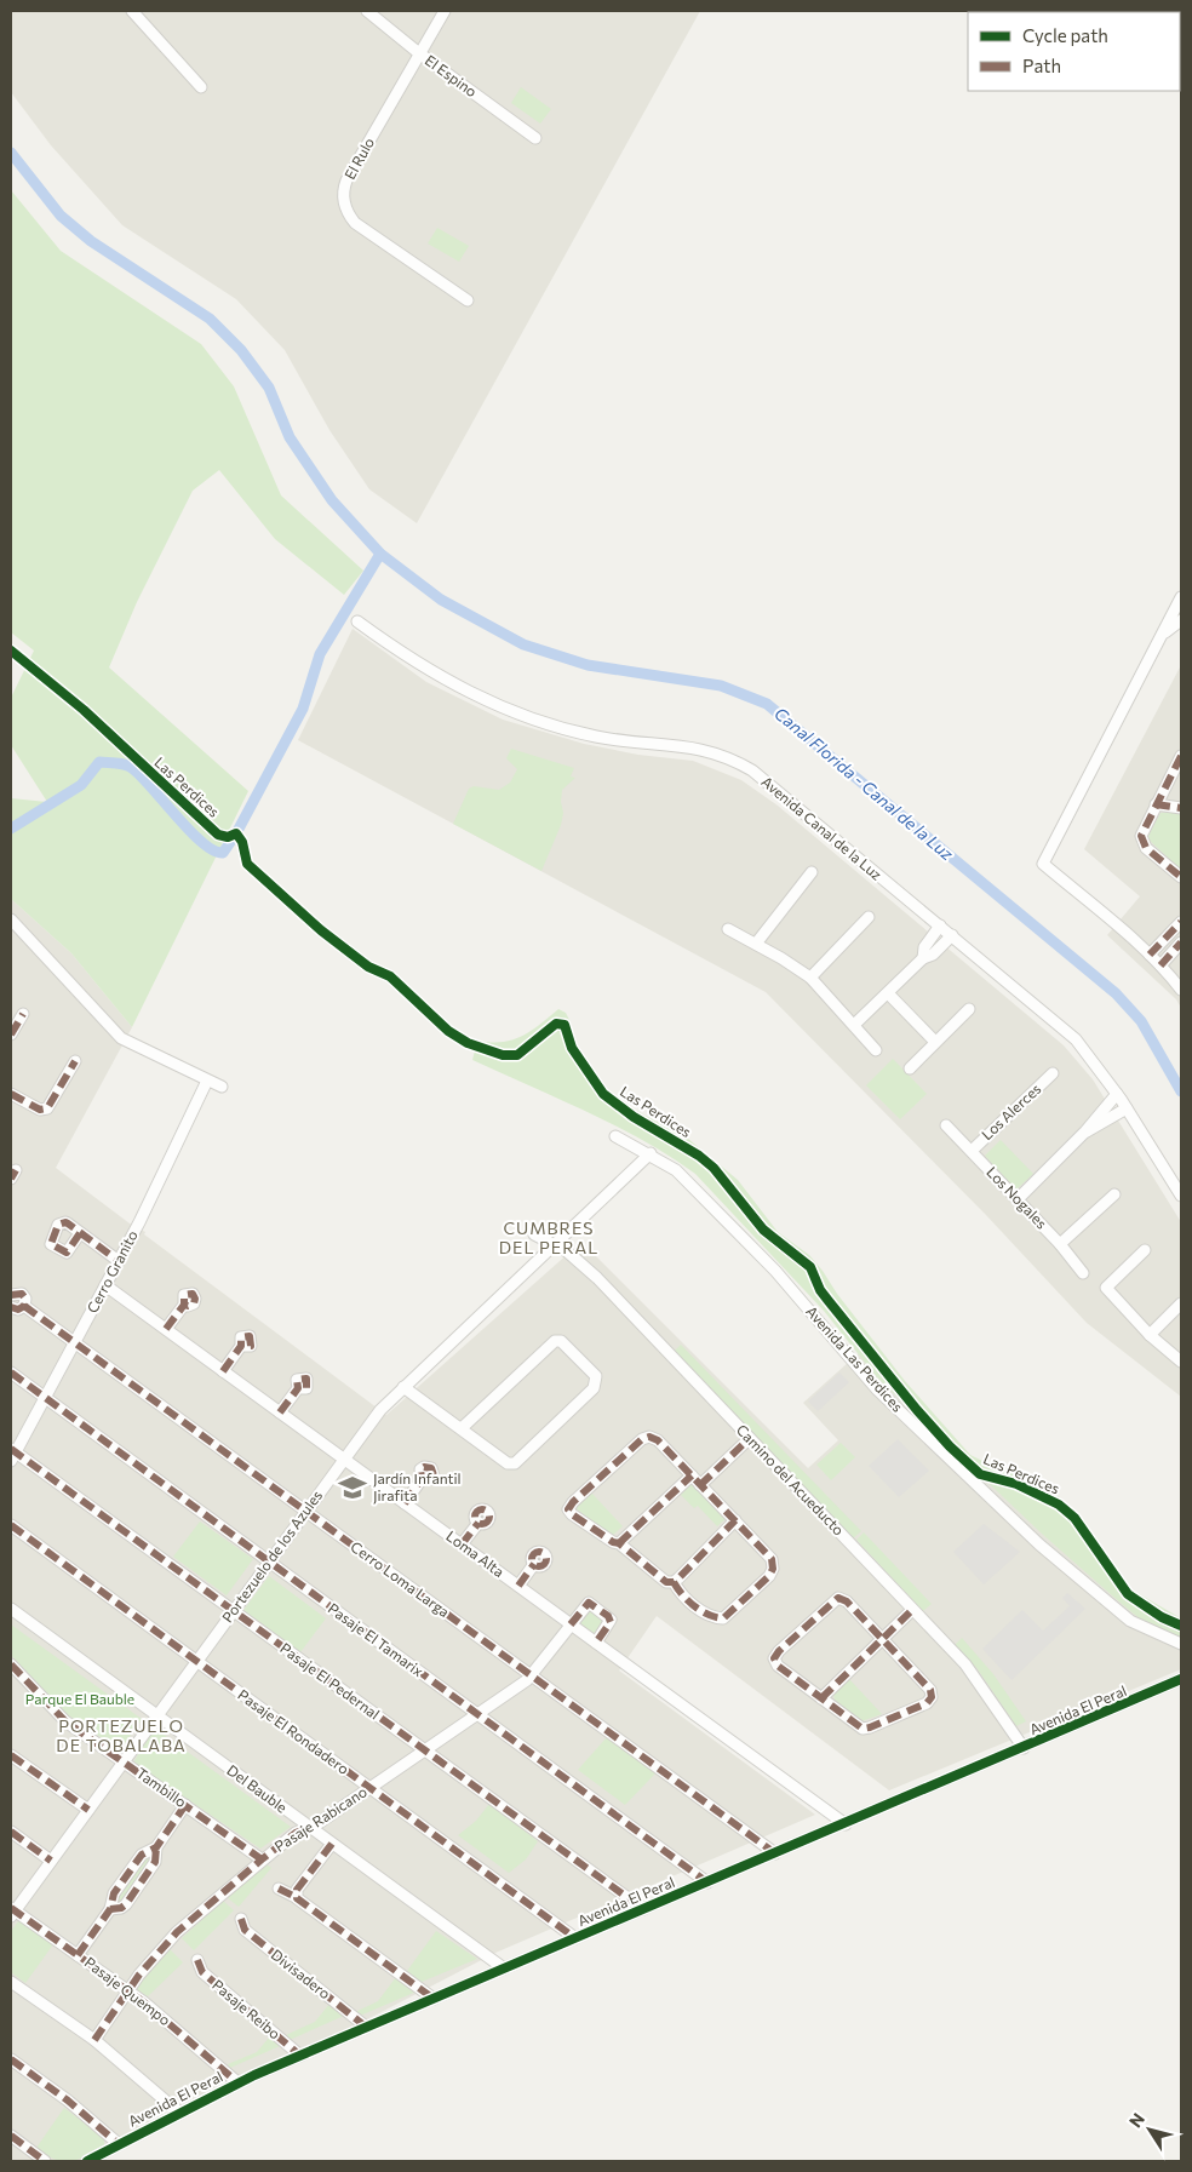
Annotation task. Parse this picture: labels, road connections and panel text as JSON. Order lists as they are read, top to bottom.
{
  "streets": {
    "street": [
      "El Espino",
      "El Rulo",
      "Avenida Canal de la Luz",
      "Los Alerces",
      "Los Nogales",
      "Cerro Granito",
      "Avenida Las Perdices",
      "Camino del Acueducto",
      "Loma Alta",
      "Portezuelo de los Azules",
      "Cerro Loma Larga",
      "Pasaje El Tamarix",
      "Pasaje El Pedernal",
      "Avenida El Peral",
      "Pasaje El Rondadero",
      "Tambillo",
      "Del Bauble",
      "Pasaje Rabicano",
      "Divisadero",
      "Pasaje Quempo",
      "Pasaje Reibo"
    ],
    "cycle path": ["Las Perdices"]
  },
  "crossings": [
    ["El Espino", "El Rulo"],
    ["Los Alerces", "Los Nogales"],
    ["Cerro Granito", "Loma Alta"],
    ["Cerro Granito", "Cerro Loma Larga"],
    ["Cerro Granito", "Pasaje El Tamarix"],
    ["Cerro Granito", "Pasaje El Pedernal"],
    ["Avenida Las Perdices", "Portezuelo de los Azules"],
    ["Camino del Acueducto", "Portezuelo de los Azules"],
    ["Camino del Acueducto", "Avenida El Peral"],
    ["Loma Alta", "Portezuelo de los Azules"],
    ["Loma Alta", "Avenida El Peral"],
    ["Loma Alta", "Pasaje Rabicano"],
    ["Portezuelo de los Azules", "Cerro Loma Larga"],
    ["Portezuelo de los Azules", "Pasaje El Tamarix"],
    ["Portezuelo de los Azules", "Pasaje El Pedernal"],
    ["Portezuelo de los Azules", "Pasaje El Rondadero"],
    ["Portezuelo de los Azules", "Tambillo"],
    ["Portezuelo de los Azules", "Del Bauble"],
    ["Portezuelo de los Azules", "Pasaje Quempo"],
    ["Cerro Loma Larga", "Avenida El Peral"],
    ["Cerro Loma Larga", "Pasaje Rabicano"],
    ["Pasaje El Tamarix", "Avenida El Peral"],
    ["Pasaje El Tamarix", "Pasaje Rabicano"],
    ["Pasaje El Pedernal", "Avenida El Peral"],
    ["Pasaje El Pedernal", "Pasaje Rabicano"],
    ["Avenida El Peral", "Pasaje El Rondadero"],
    ["Avenida El Peral", "Del Bauble"],
    ["Avenida El Peral", "Divisadero"],
    ["Avenida El Peral", "Pasaje Quempo"],
    ["Avenida El Peral", "Pasaje Reibo"],
    ["Pasaje El Rondadero", "Pasaje Rabicano"],
    ["Tambillo", "Pasaje Rabicano"],
    ["Del Bauble", "Pasaje Rabicano"],
    ["Pasaje Rabicano", "Pasaje Quempo"]
  ],
  "districts": ["CUMBRES DEL PERAL", "PORTEZUELO DE TOBALABA"],
  "water": ["Canal Florida - Canal de la Luz"],
  "parks": ["Parque El Bauble"],
  "places": {
    "school or university": ["Jardín Infantil Jirafita"]
  },
  "legend": ["Cycle path", "Path"],
  "north": "top left"
}
